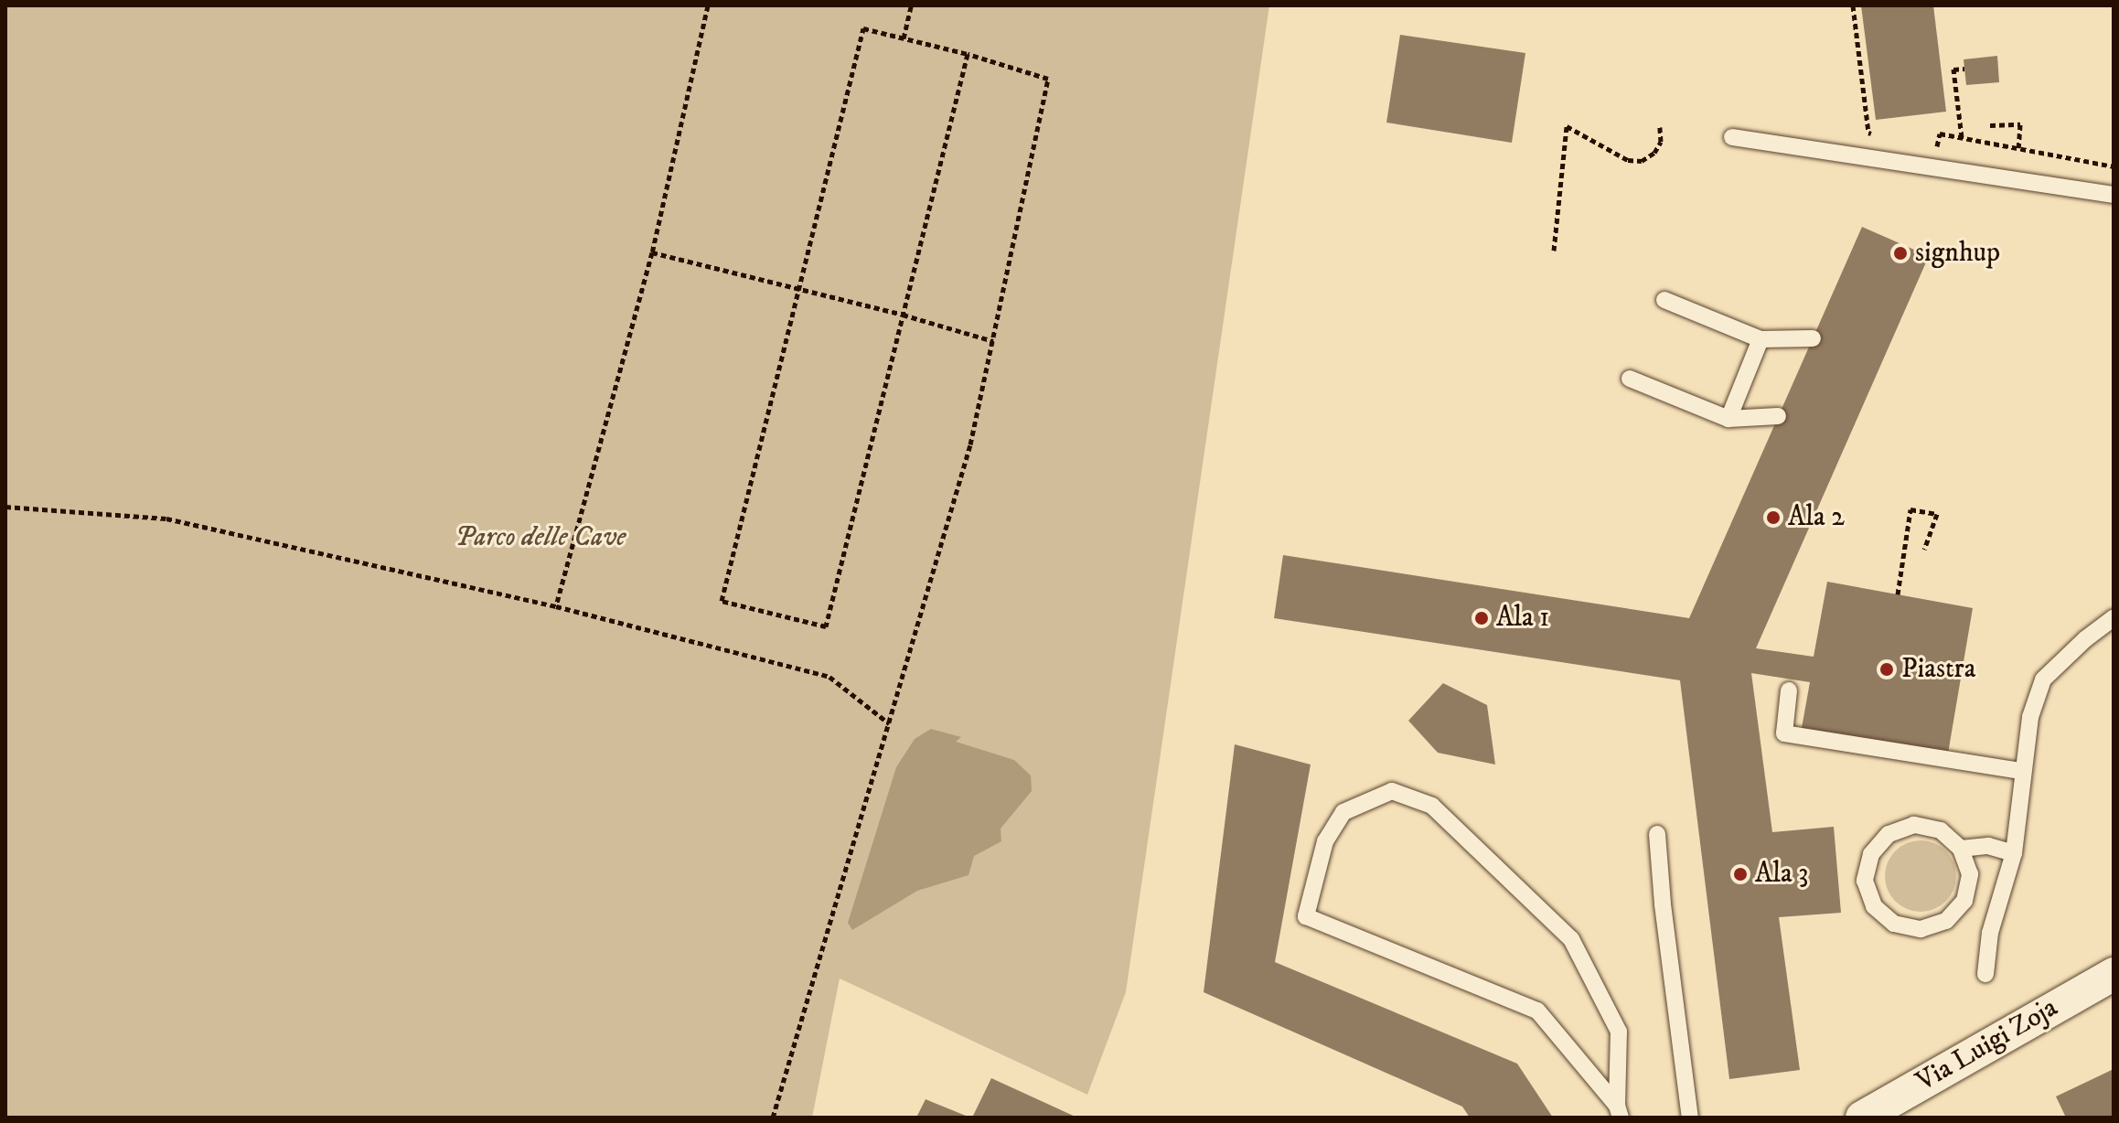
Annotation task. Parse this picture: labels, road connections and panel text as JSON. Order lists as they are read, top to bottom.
{
  "streets": {
    "street": ["Via Luigi Zoja"]
  },
  "parks": ["Parco delle Cave"],
  "places": [
    "signhup",
    "Ala 2",
    "Ala 1",
    "Piastra",
    "Ala 3"
  ]
}
